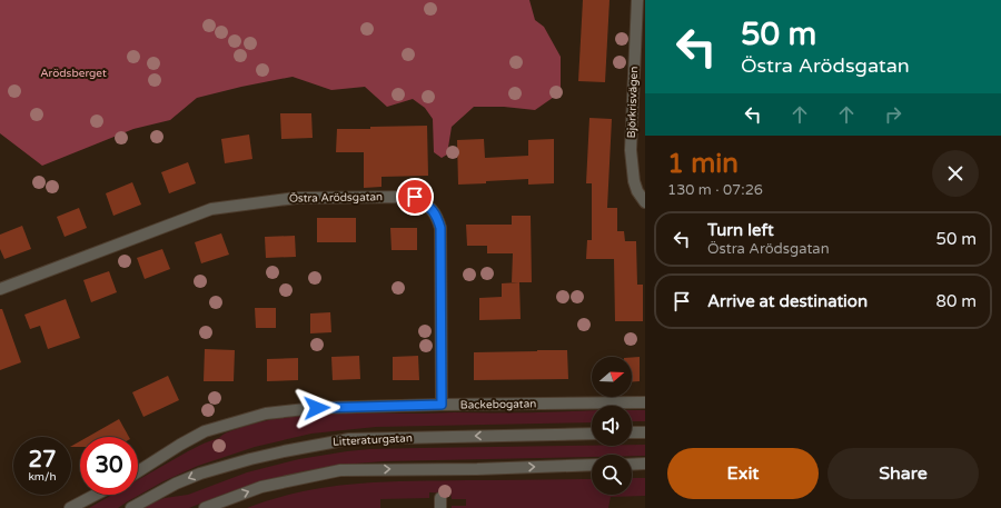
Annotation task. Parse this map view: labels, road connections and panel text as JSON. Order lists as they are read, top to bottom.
{
  "streets": {
    "street": [
      "Björkrisvägen",
      "Östra Arödsgatan",
      "Backebogatan",
      "Litteraturgatan"
    ]
  },
  "crossings": [
    ["Östra Arödsgatan", "Backebogatan"]
  ],
  "parks": ["Arödsberget"],
  "north": "right",
  "page": {
    "turn": ["50 m", "Östra Arödsgatan"],
    "heading": ["1 min", "130 m · 07:26"],
    "list": [
      {
        "name": "Turn left",
        "note": "Östra Arödsgatan",
        "value": "50 m"
      },
      {
        "name": "Arrive at destination",
        "value": "80 m"
      }
    ],
    "speed": "27 km/h",
    "limit": "30",
    "buttons": ["Exit", "Share"]
  }
}
